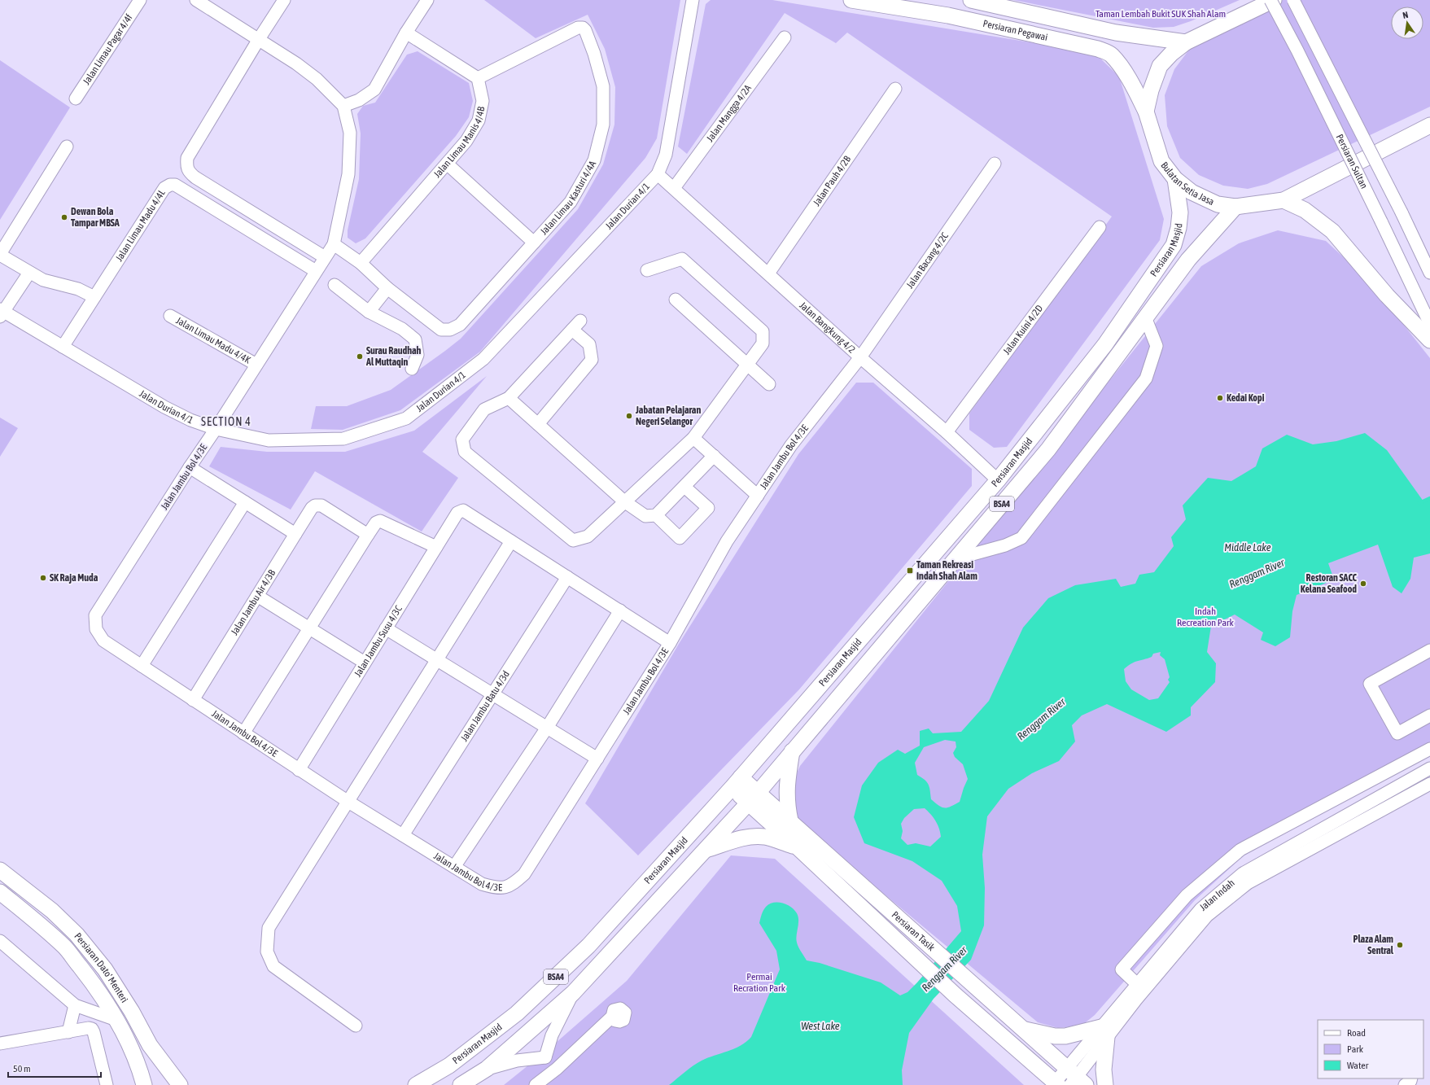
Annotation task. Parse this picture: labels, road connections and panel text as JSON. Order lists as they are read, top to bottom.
{
  "streets": {
    "main road": [
      "Persiaran Pegawai",
      "Bulatan Setia Jasa",
      "Persiaran Masjid",
      "BSA4",
      "Persiaran Tasik",
      "Persiaran Dato' Menteri"
    ],
    "street": [
      "Jalan Limau Pagar 4/4f",
      "Jalan Mangga 4/2A",
      "Jalan Limau Manis 4/4B",
      "Persiaran Sultan",
      "Jalan Pauh 4/2B",
      "Jalan Limau Kasturi 4/4A",
      "Jalan Durian 4/1",
      "Jalan Limau Madu 4/4L",
      "Jalan Bacang 4/2C",
      "Jalan Bangkung 4/2",
      "Jalan Kuini 4/2D",
      "Jalan Limau Madu 4/4K",
      "Jalan Jambu Bol 4/3E",
      "Jalan Jambu Air 4/3B",
      "Jalan Jambu Susu 4/3C",
      "Jalan Jambu Batu 4/3d",
      "Jalan Indah"
    ]
  },
  "crossings": [
    ["Persiaran Pegawai", "Bulatan Setia Jasa"],
    ["Jalan Mangga 4/2A", "Jalan Bangkung 4/2"],
    ["Jalan Limau Manis 4/4B", "Jalan Limau Kasturi 4/4A"],
    ["Jalan Pauh 4/2B", "Jalan Bangkung 4/2"],
    ["Bulatan Setia Jasa", "Persiaran Masjid"],
    ["Jalan Durian 4/1", "Jalan Limau Madu 4/4L"],
    ["Jalan Durian 4/1", "Jalan Bangkung 4/2"],
    ["Jalan Durian 4/1", "Jalan Jambu Bol 4/3E"],
    ["Jalan Limau Madu 4/4L", "Jalan Jambu Bol 4/3E"],
    ["Persiaran Masjid", "Jalan Bangkung 4/2"],
    ["Persiaran Masjid", "Persiaran Tasik"],
    ["Jalan Bacang 4/2C", "Jalan Bangkung 4/2"],
    ["Jalan Bacang 4/2C", "Jalan Jambu Bol 4/3E"],
    ["Jalan Bangkung 4/2", "Jalan Kuini 4/2D"],
    ["Jalan Bangkung 4/2", "Jalan Jambu Bol 4/3E"],
    ["Jalan Limau Madu 4/4K", "Jalan Jambu Bol 4/3E"],
    ["Jalan Jambu Bol 4/3E", "Jalan Jambu Air 4/3B"],
    ["Jalan Jambu Bol 4/3E", "Jalan Jambu Susu 4/3C"],
    ["Jalan Jambu Bol 4/3E", "Jalan Jambu Batu 4/3d"],
    ["Jalan Indah", "Persiaran Tasik"]
  ],
  "districts": ["SECTION 4"],
  "water": ["Middle Lake", "Renggam River", "West Lake"],
  "parks": ["Taman Lembah Bukit SUK Shah Alam", "Indah Recreation Park", "Permai Recration Park"],
  "places": {
    "other": [
      "Dewan Bola Tampar MBSA",
      "Surau Raudhah Al Muttaqin",
      "Kedai Kopi",
      "Jabatan Pelajaran Negeri Selangor",
      "SK Raja Muda",
      "Restoran SACC Kelana Seafood",
      "Plaza Alam Sentral"
    ],
    "transit": ["Taman Rekreasi Indah Shah Alam"]
  },
  "legend": ["Road", "Park", "Water"],
  "scale_bar": "50 m",
  "north": "top"
}
